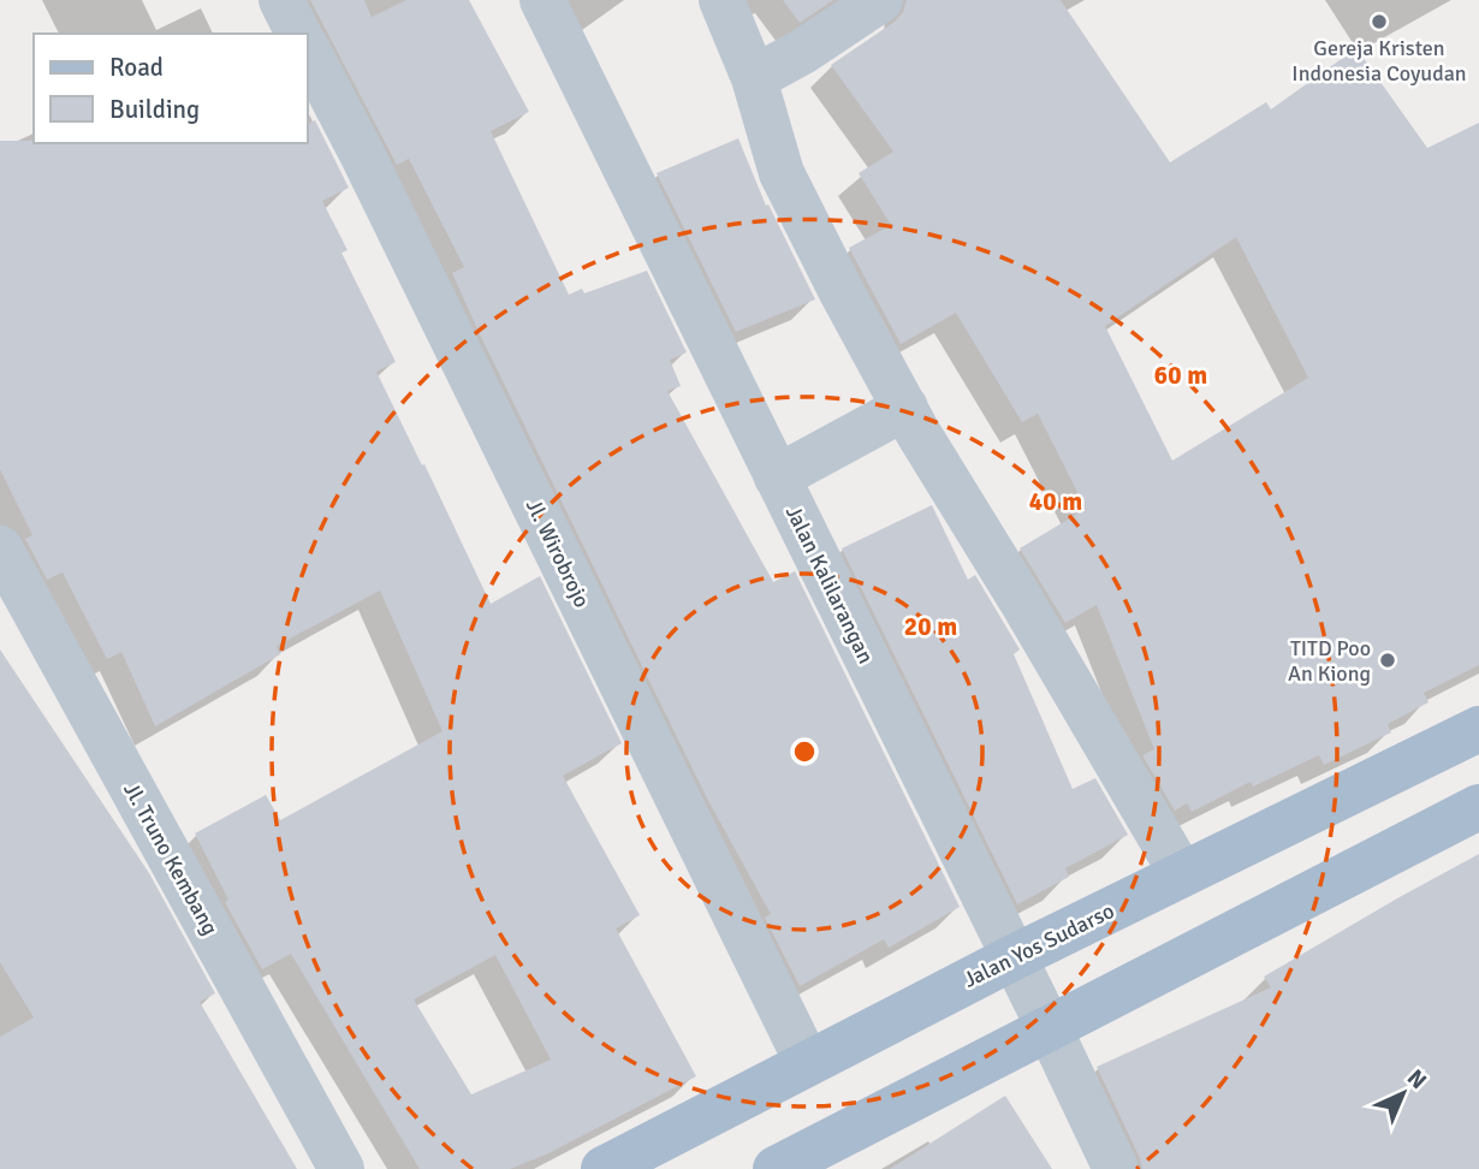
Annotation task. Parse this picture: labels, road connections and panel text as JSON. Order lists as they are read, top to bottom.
{
  "streets": {
    "main road": ["Jalan Yos Sudarso"],
    "street": ["Jl. Wirobrojo", "Jalan Kalilarangan", "Jl. Truno Kembang"]
  },
  "crossings": [
    ["Jl. Wirobrojo", "Jalan Yos Sudarso"],
    ["Jalan Kalilarangan", "Jalan Yos Sudarso"]
  ],
  "places": ["Gereja Kristen Indonesia Coyudan", "TITD Poo An Kiong"],
  "legend": ["Road", "Building"],
  "north": "top right",
  "rings": ["60 m", "40 m", "20 m"]
}
